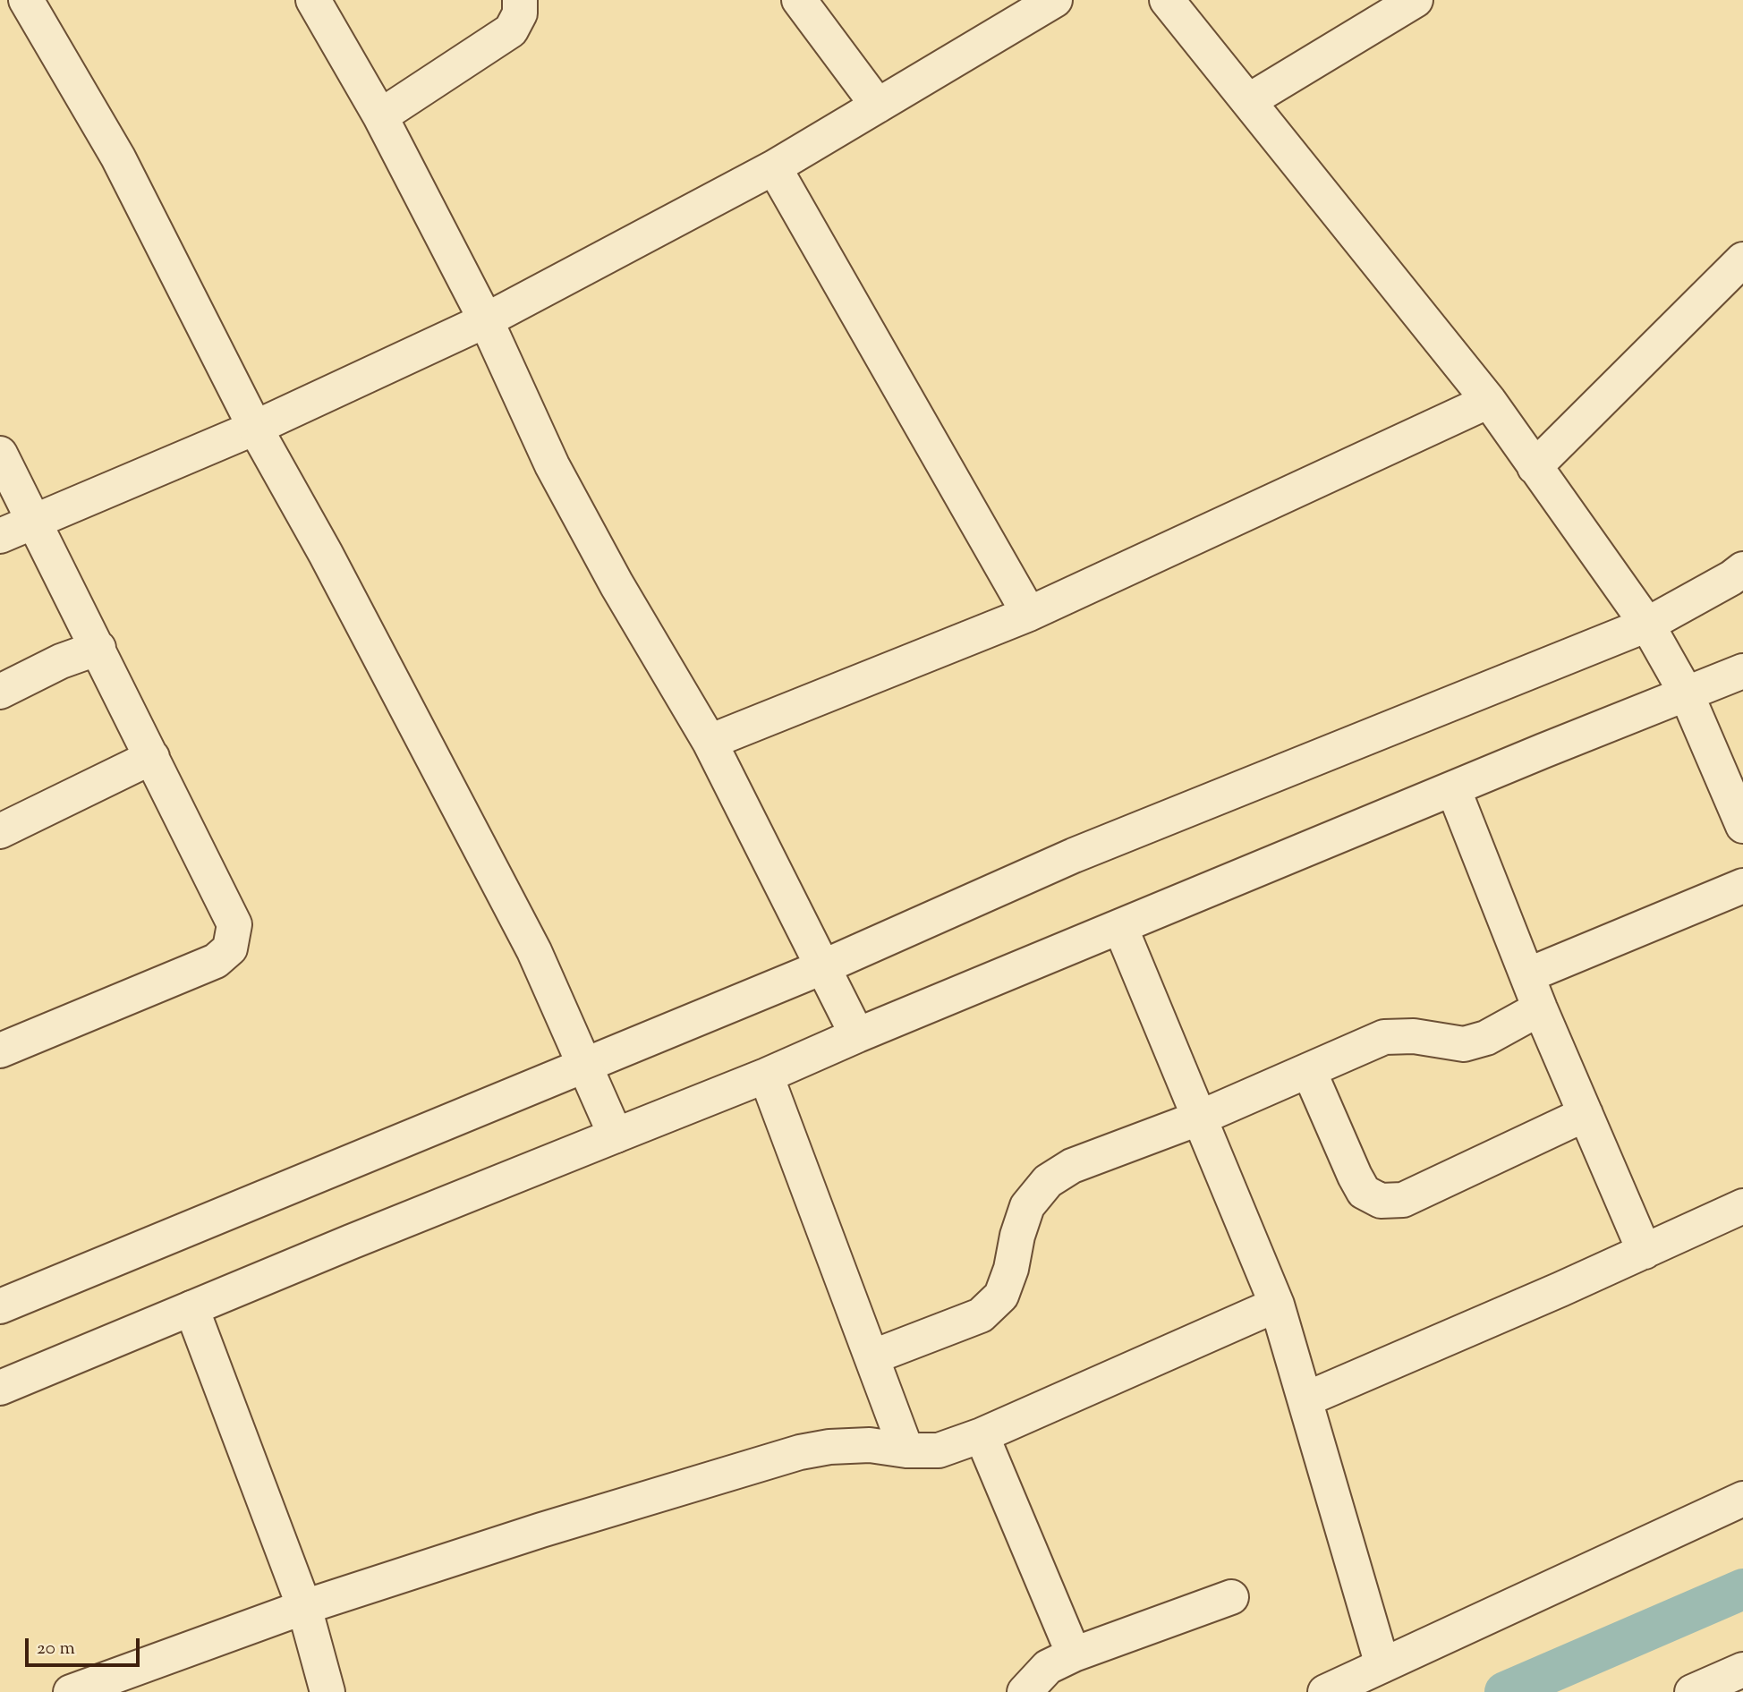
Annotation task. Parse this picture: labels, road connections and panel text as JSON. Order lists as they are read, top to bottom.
{
  "scale_bar": "20 m"
}
